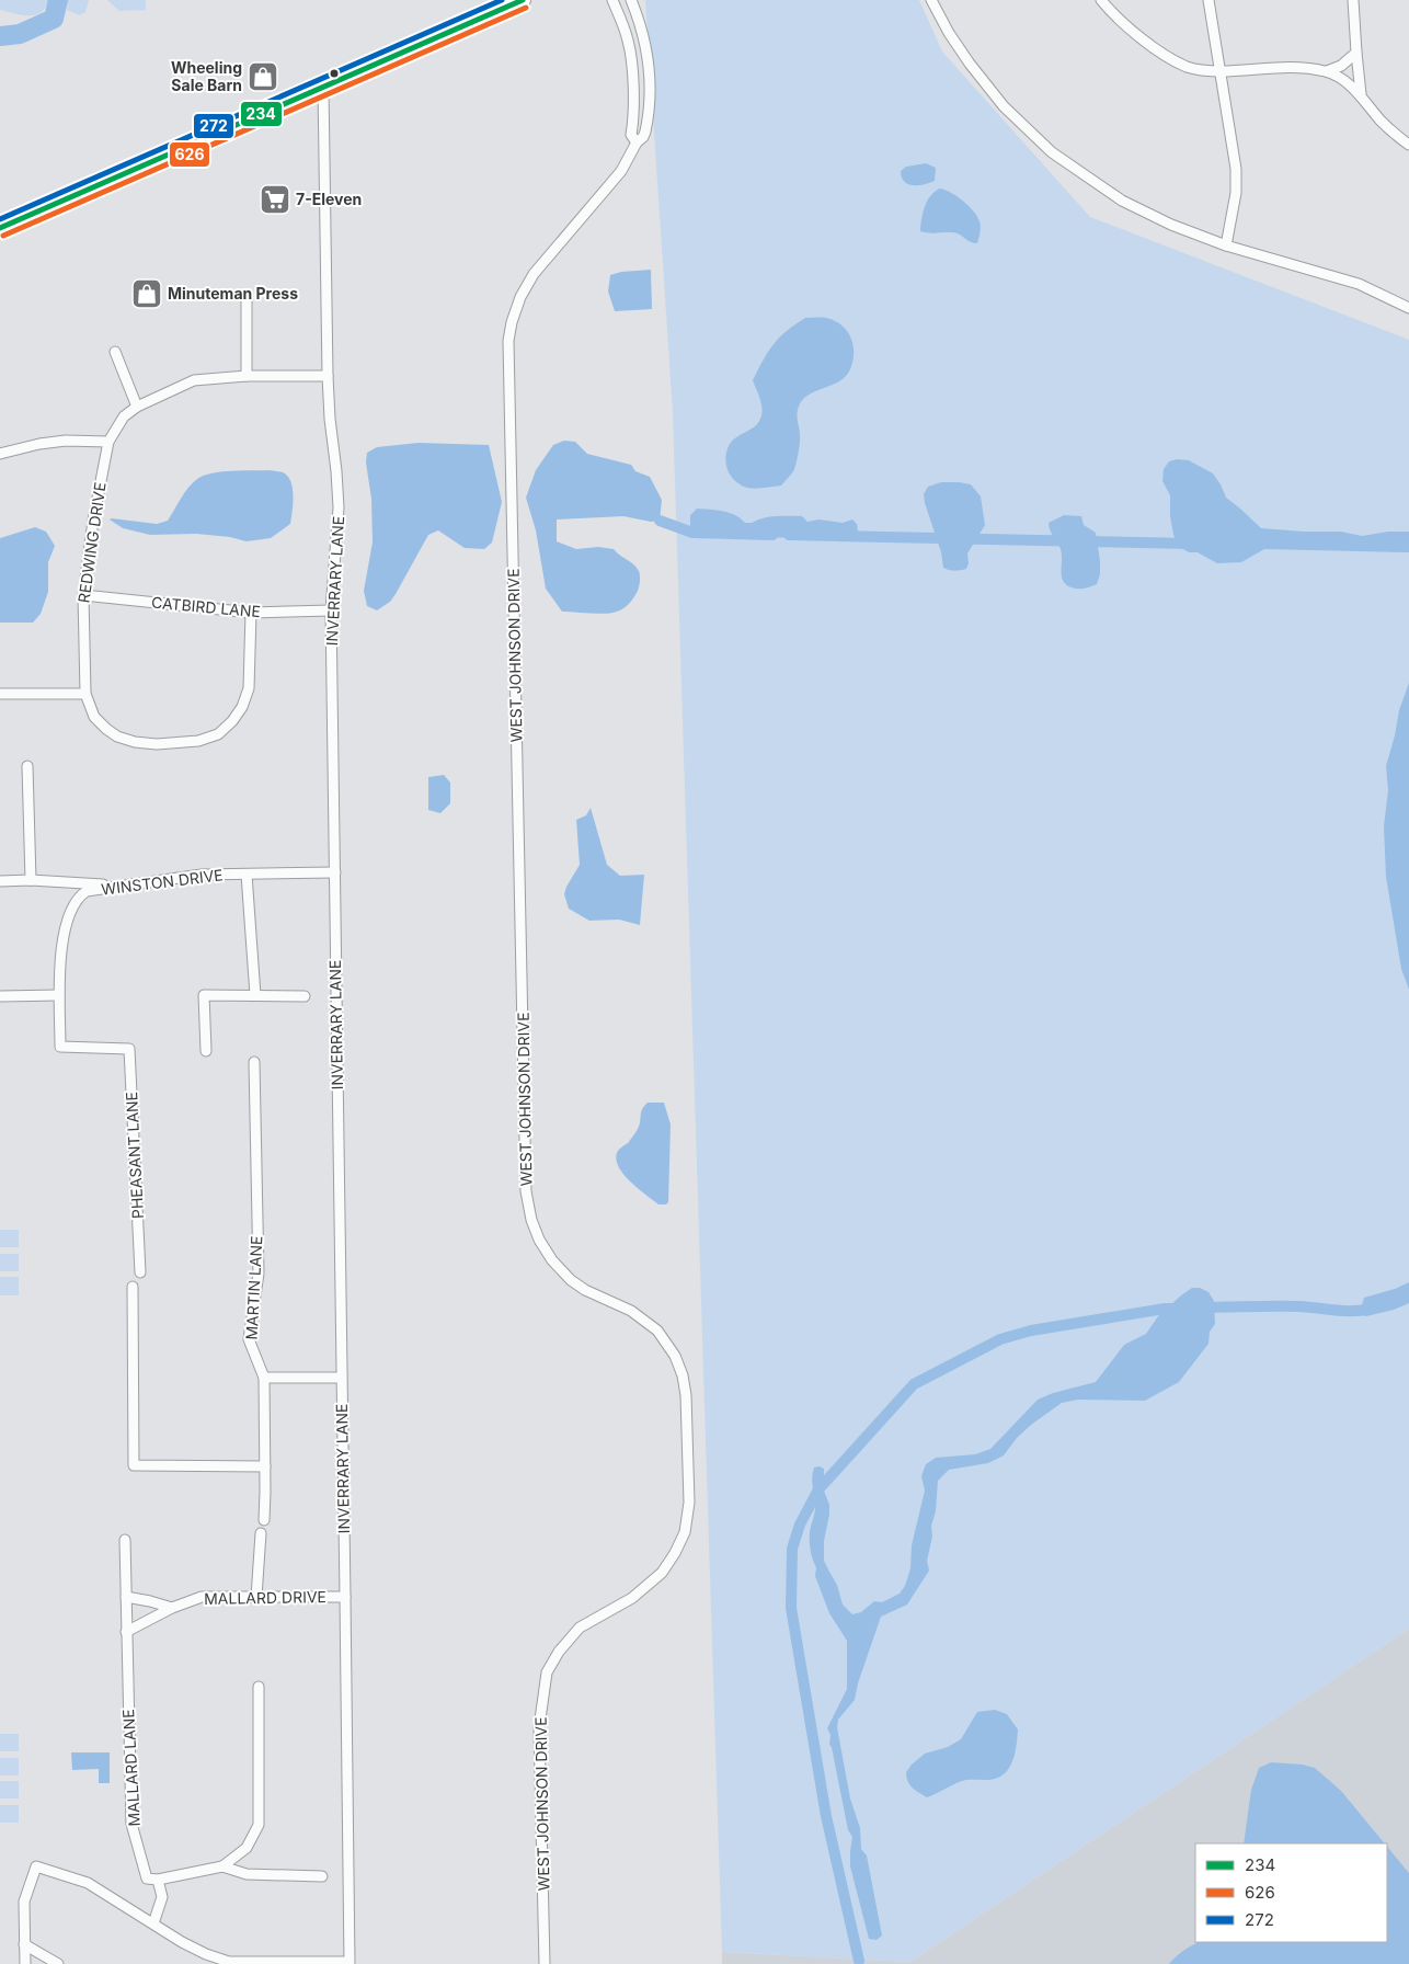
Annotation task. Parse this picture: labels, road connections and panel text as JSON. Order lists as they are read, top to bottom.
{
  "streets": {
    "street": [
      "REDWING DRIVE",
      "INVERRARY LANE",
      "CATBIRD LANE",
      "WEST JOHNSON DRIVE",
      "WINSTON DRIVE",
      "PHEASANT LANE",
      "MARTIN LANE",
      "MALLARD DRIVE",
      "MALLARD LANE"
    ]
  },
  "crossings": [
    ["REDWING DRIVE", "INVERRARY LANE"],
    ["REDWING DRIVE", "CATBIRD LANE"],
    ["INVERRARY LANE", "CATBIRD LANE"],
    ["INVERRARY LANE", "WINSTON DRIVE"],
    ["INVERRARY LANE", "MALLARD DRIVE"],
    ["WINSTON DRIVE", "PHEASANT LANE"],
    ["MALLARD DRIVE", "MALLARD LANE"]
  ],
  "places": {
    "shop": ["Wheeling Sale Barn", "Minuteman Press"],
    "supermarket": ["7-Eleven"]
  },
  "lines": ["transit line 234", "transit line 272", "transit line 626"],
  "legend": ["234", "626", "272"]
}
